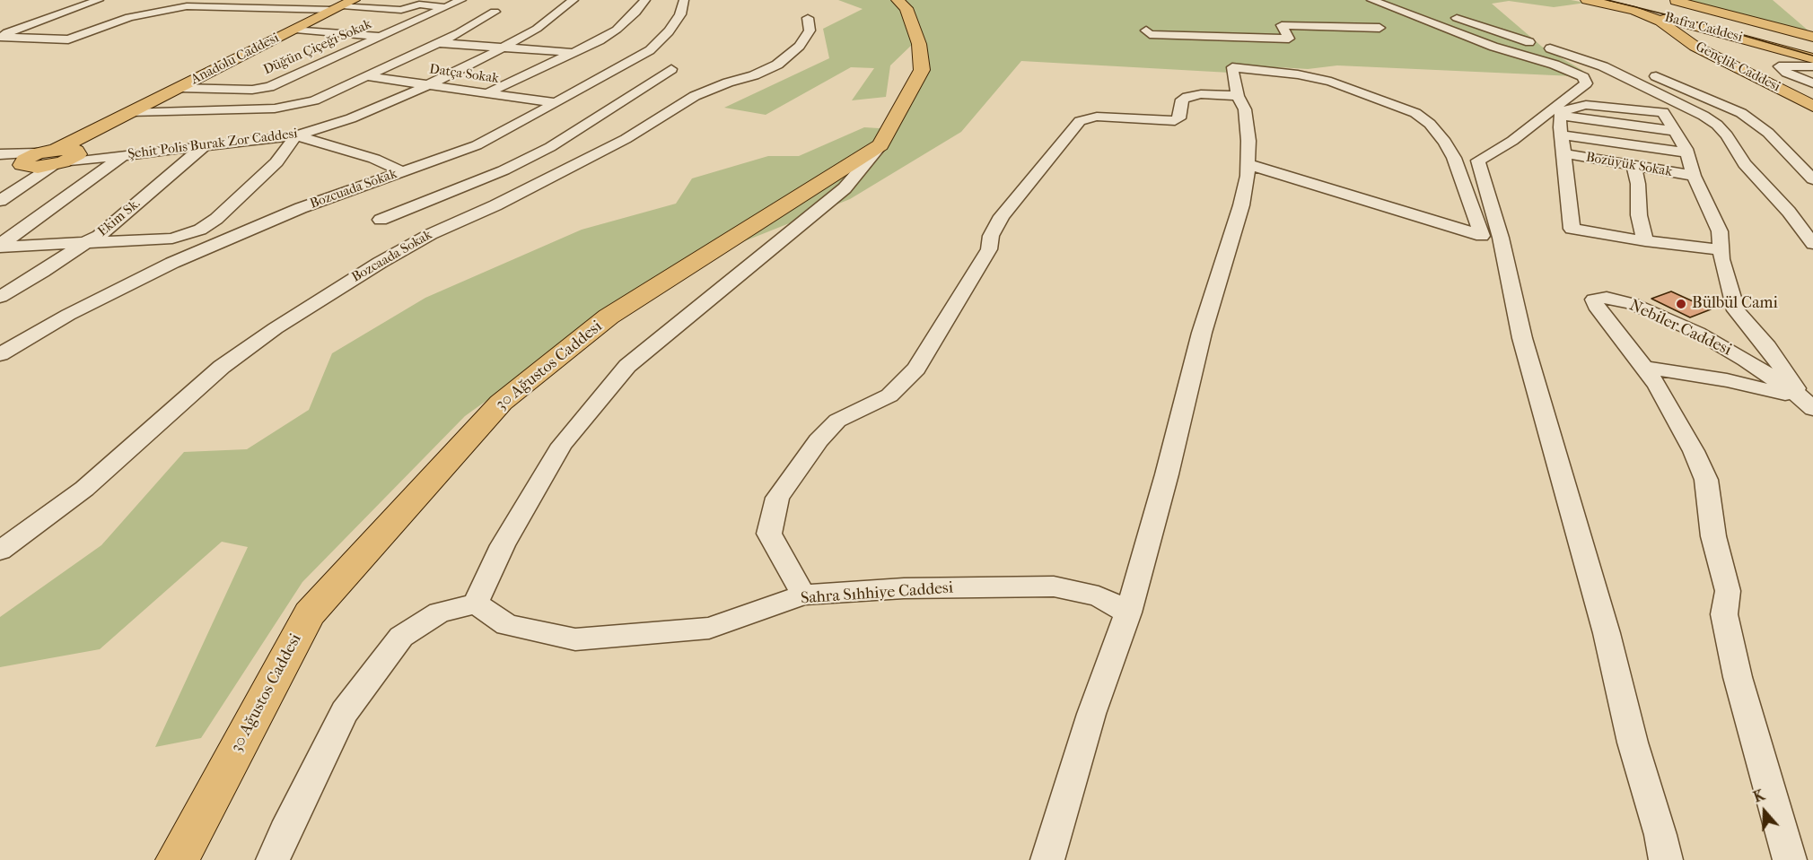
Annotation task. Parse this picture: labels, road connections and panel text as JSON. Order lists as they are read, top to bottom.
{
  "streets": {
    "main road": [
      "Bafra Caddesi",
      "Anadolu Caddesi",
      "Gençlik Caddesi",
      "30 Ağustos Caddesi"
    ],
    "street": [
      "Düğün Çiçeği Sokak",
      "Datça Sokak",
      "Şehit Polis Burak Zor Caddesi",
      "Bozüyük Sokak",
      "Bozcuada Sokak",
      "Ekim Sk.",
      "Bozcaada Sokak",
      "Nebiler Caddesi",
      "Sahra Sıhhiye Caddesi"
    ]
  },
  "crossings": [
    ["Bafra Caddesi", "Gençlik Caddesi"],
    ["Düğün Çiçeği Sokak", "Anadolu Caddesi"],
    ["Anadolu Caddesi", "Şehit Polis Burak Zor Caddesi"],
    ["Datça Sokak", "Şehit Polis Burak Zor Caddesi"],
    ["Datça Sokak", "Bozcuada Sokak"],
    ["Şehit Polis Burak Zor Caddesi", "Ekim Sk."]
  ],
  "places": ["Bülbül Cami"],
  "north": "top"
}
